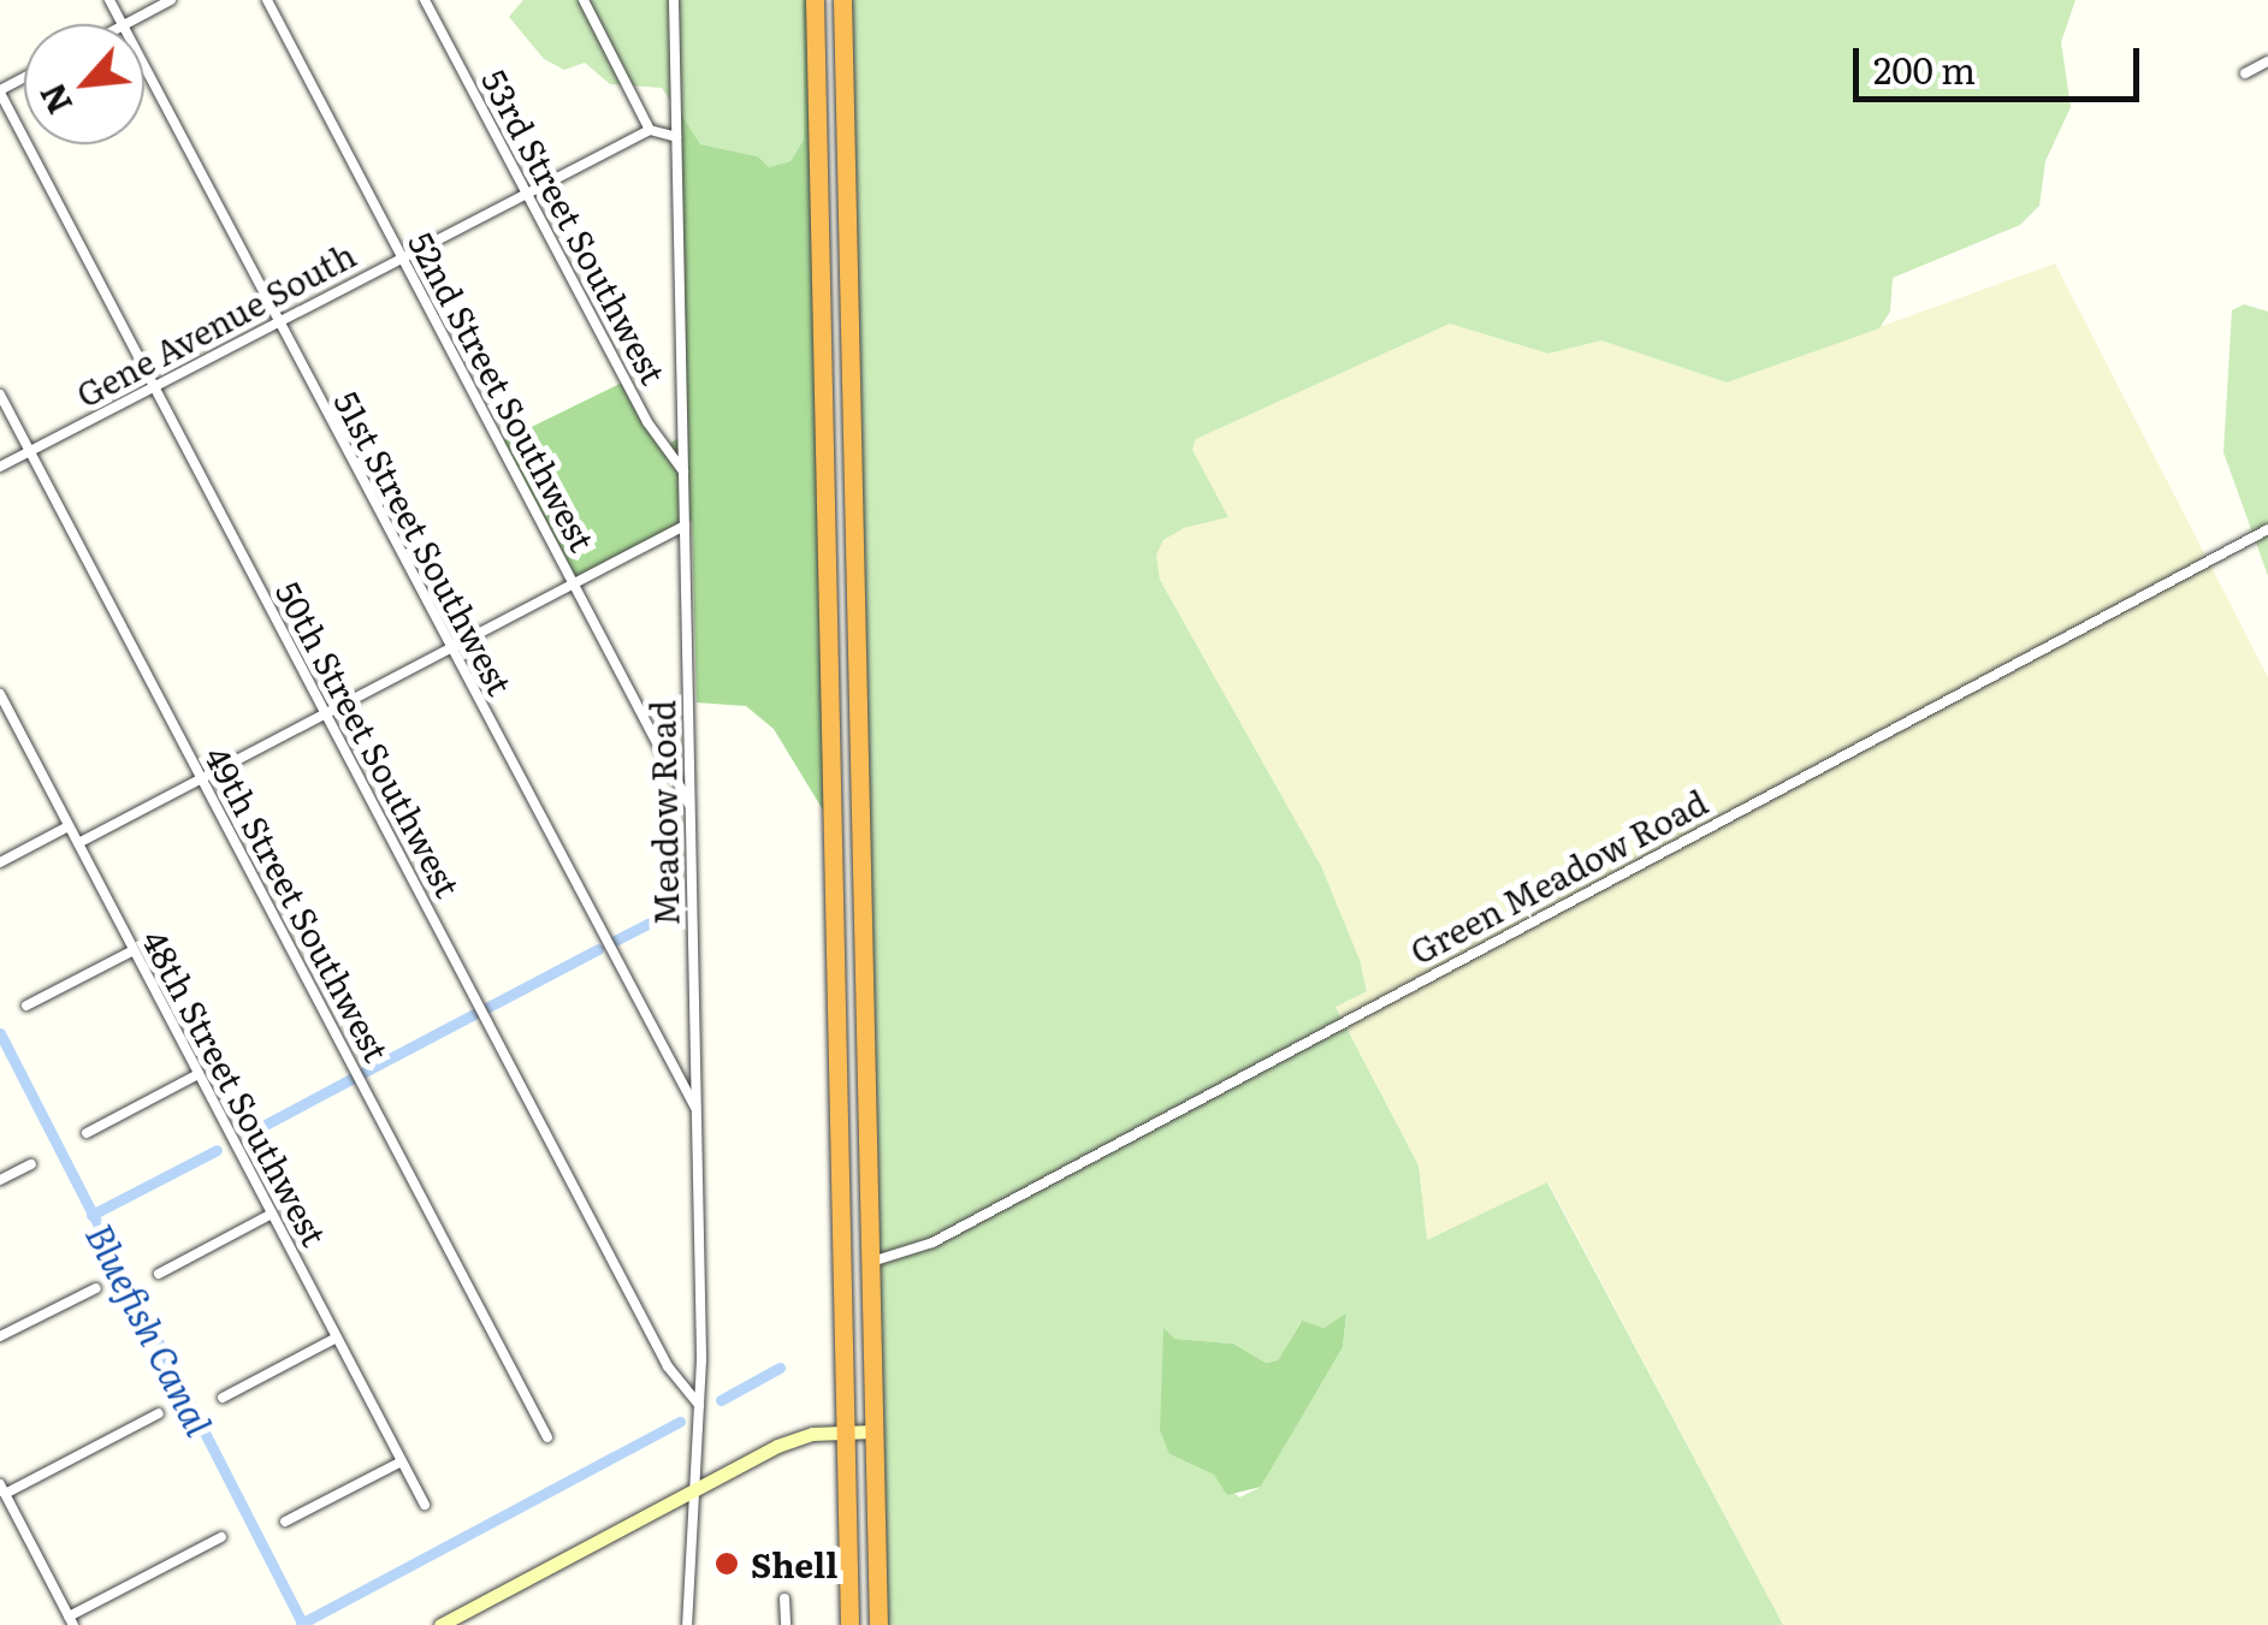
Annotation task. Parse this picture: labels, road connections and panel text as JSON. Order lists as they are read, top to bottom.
{
  "streets": {
    "street": [
      "53rd Street Southwest",
      "Gene Avenue South",
      "52nd Street Southwest",
      "51st Street Southwest",
      "50th Street Southwest",
      "Meadow Road",
      "Green Meadow Road",
      "49th Street Southwest",
      "48th Street Southwest"
    ]
  },
  "crossings": [
    ["53rd Street Southwest", "Gene Avenue South"],
    ["53rd Street Southwest", "Meadow Road"],
    ["Gene Avenue South", "52nd Street Southwest"],
    ["Gene Avenue South", "51st Street Southwest"],
    ["Gene Avenue South", "50th Street Southwest"],
    ["Gene Avenue South", "49th Street Southwest"],
    ["52nd Street Southwest", "Meadow Road"],
    ["51st Street Southwest", "Meadow Road"],
    ["50th Street Southwest", "Meadow Road"]
  ],
  "water": ["Bluefish Canal"],
  "places": ["Shell"],
  "scale_bar": "200 m",
  "north": "bottom left"
}
